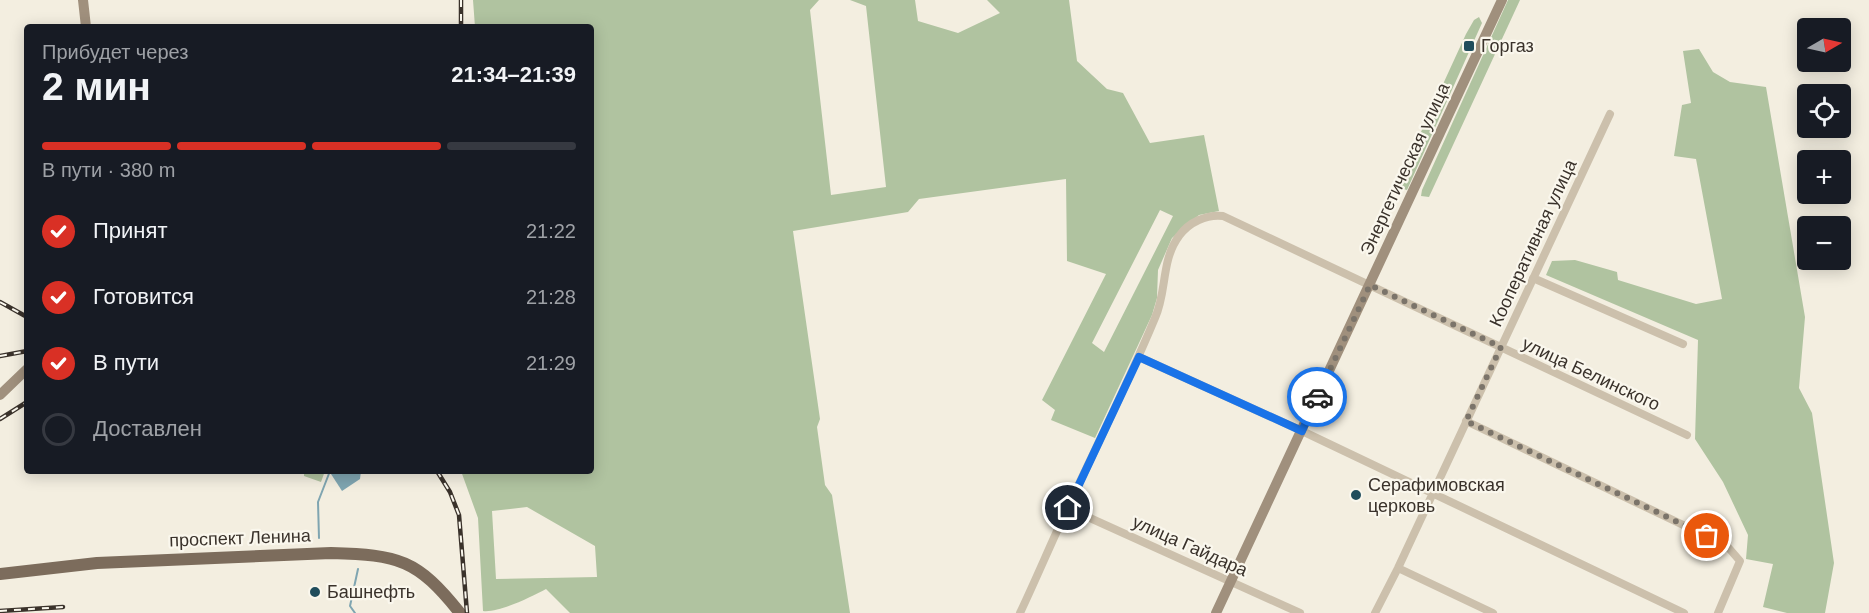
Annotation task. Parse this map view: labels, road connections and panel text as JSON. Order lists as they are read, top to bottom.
{
  "streets": {
    "main road": ["проспект Ленина"],
    "street": [
      "Энергетическая улица",
      "Кооперативная улица",
      "улица Белинского",
      "улица Гайдара"
    ]
  },
  "crossings": [
    ["Энергетическая улица", "улица Белинского"],
    ["Энергетическая улица", "улица Гайдара"],
    ["Кооперативная улица", "улица Белинского"]
  ],
  "places": {
    "transit": ["Горгаз"],
    "other": ["Серафимовская церковь", "Башнефть"]
  },
  "north": "right",
  "page": {
    "map_buttons": ["+", "−"],
    "heading": ["2 мин", "Прибудет через", "21:34–21:39"],
    "bar": "В пути · 380 m",
    "list": [
      ["Принят", "21:22"],
      ["Готовится", "21:28"],
      ["В пути", "21:29"],
      "Доставлен"
    ]
  }
}
